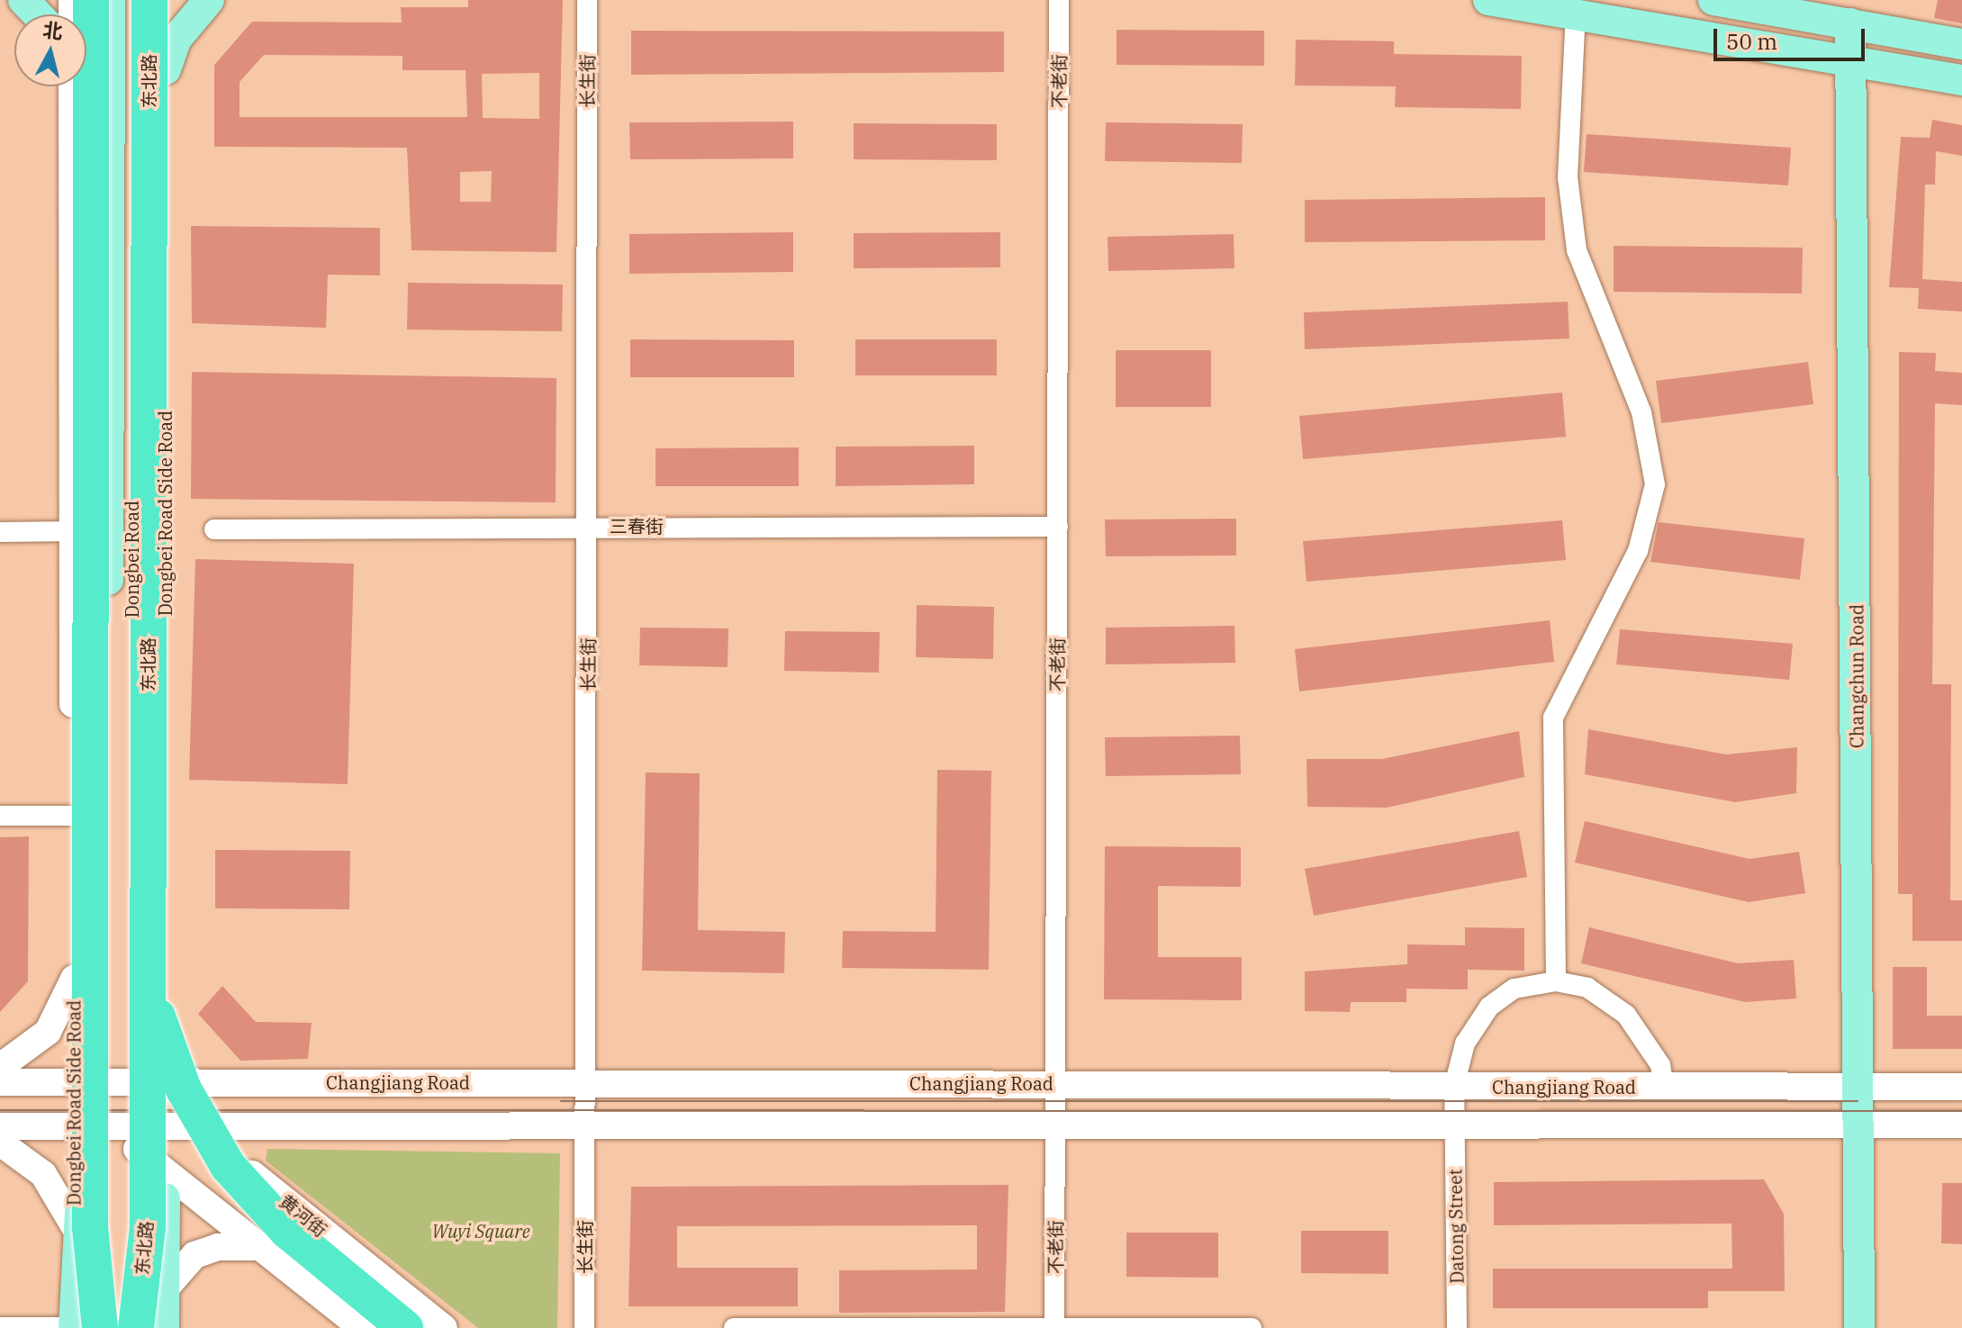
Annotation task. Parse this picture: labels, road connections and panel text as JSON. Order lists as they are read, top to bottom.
{
  "streets": {
    "highway": ["东北路"],
    "main road": [
      "Dongbei Road Side Road",
      "Dongbei Road",
      "Changchun Road",
      "Changjiang Road",
      "黄河街"
    ],
    "street": [
      "长生街",
      "不老街",
      "三春街",
      "Datong Street"
    ]
  },
  "crossings": [
    ["长生街", "三春街"],
    ["长生街", "Changjiang Road"],
    ["不老街", "三春街"],
    ["不老街", "Changjiang Road"],
    ["Dongbei Road Side Road", "Dongbei Road"],
    ["Dongbei Road Side Road", "Changjiang Road"],
    ["Dongbei Road Side Road", "黄河街"],
    ["Dongbei Road", "Changjiang Road"],
    ["Dongbei Road", "黄河街"],
    ["Changchun Road", "Changjiang Road"],
    ["Changjiang Road", "黄河街"],
    ["Changjiang Road", "Datong Street"]
  ],
  "parks": ["Wuyi Square"],
  "scale_bar": "50 m",
  "north": "top"
}
